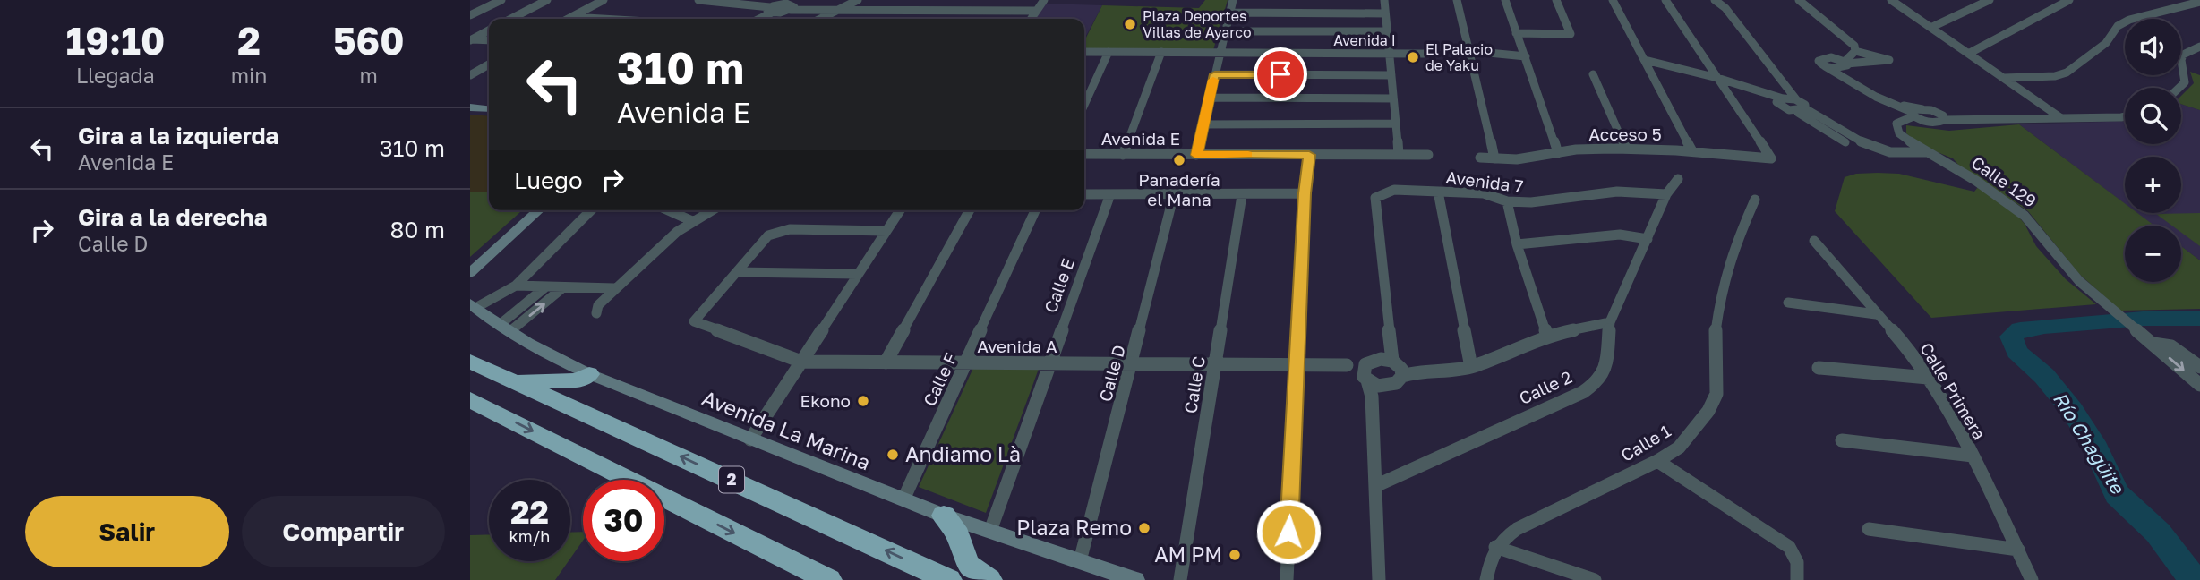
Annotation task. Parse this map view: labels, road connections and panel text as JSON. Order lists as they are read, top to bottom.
{
  "streets": {
    "highway": ["2"],
    "street": [
      "Avenida I",
      "Acceso 5",
      "Avenida E",
      "Avenida 7",
      "Calle 129",
      "Calle E",
      "Avenida A",
      "Calle D",
      "Calle F",
      "Calle C",
      "Calle 2",
      "Calle Primera",
      "Avenida La Marina",
      "Calle 1"
    ]
  },
  "crossings": [
    ["Avenida 7", "Calle 2"],
    ["Calle E", "Avenida A"],
    ["Calle E", "Avenida La Marina"],
    ["Avenida A", "Calle D"],
    ["Avenida A", "Calle F"],
    ["Avenida A", "Calle C"],
    ["Calle D", "Avenida La Marina"],
    ["Calle F", "Avenida La Marina"]
  ],
  "water": ["Río Chagüite"],
  "places": [
    "Plaza Deportes Villas de Ayarco",
    "El Palacio de Yaku",
    "Panadería el Mana",
    "Ekono",
    "Andiamo Là",
    "Plaza Remo",
    "AM PM"
  ],
  "page": {
    "eta": [
      "19:10",
      "Llegada",
      "2",
      "min",
      "560",
      "m"
    ],
    "map_buttons": ["+", "−"],
    "turn": ["310 m", "Avenida E"],
    "list": [
      {
        "name": "Gira a la izquierda",
        "note": "Avenida E",
        "value": "310 m"
      },
      {
        "name": "Gira a la derecha",
        "note": "Calle D",
        "value": "80 m"
      }
    ],
    "then": "Luego",
    "speed": "22 km/h",
    "limit": "30",
    "buttons": ["Salir", "Compartir"]
  }
}
